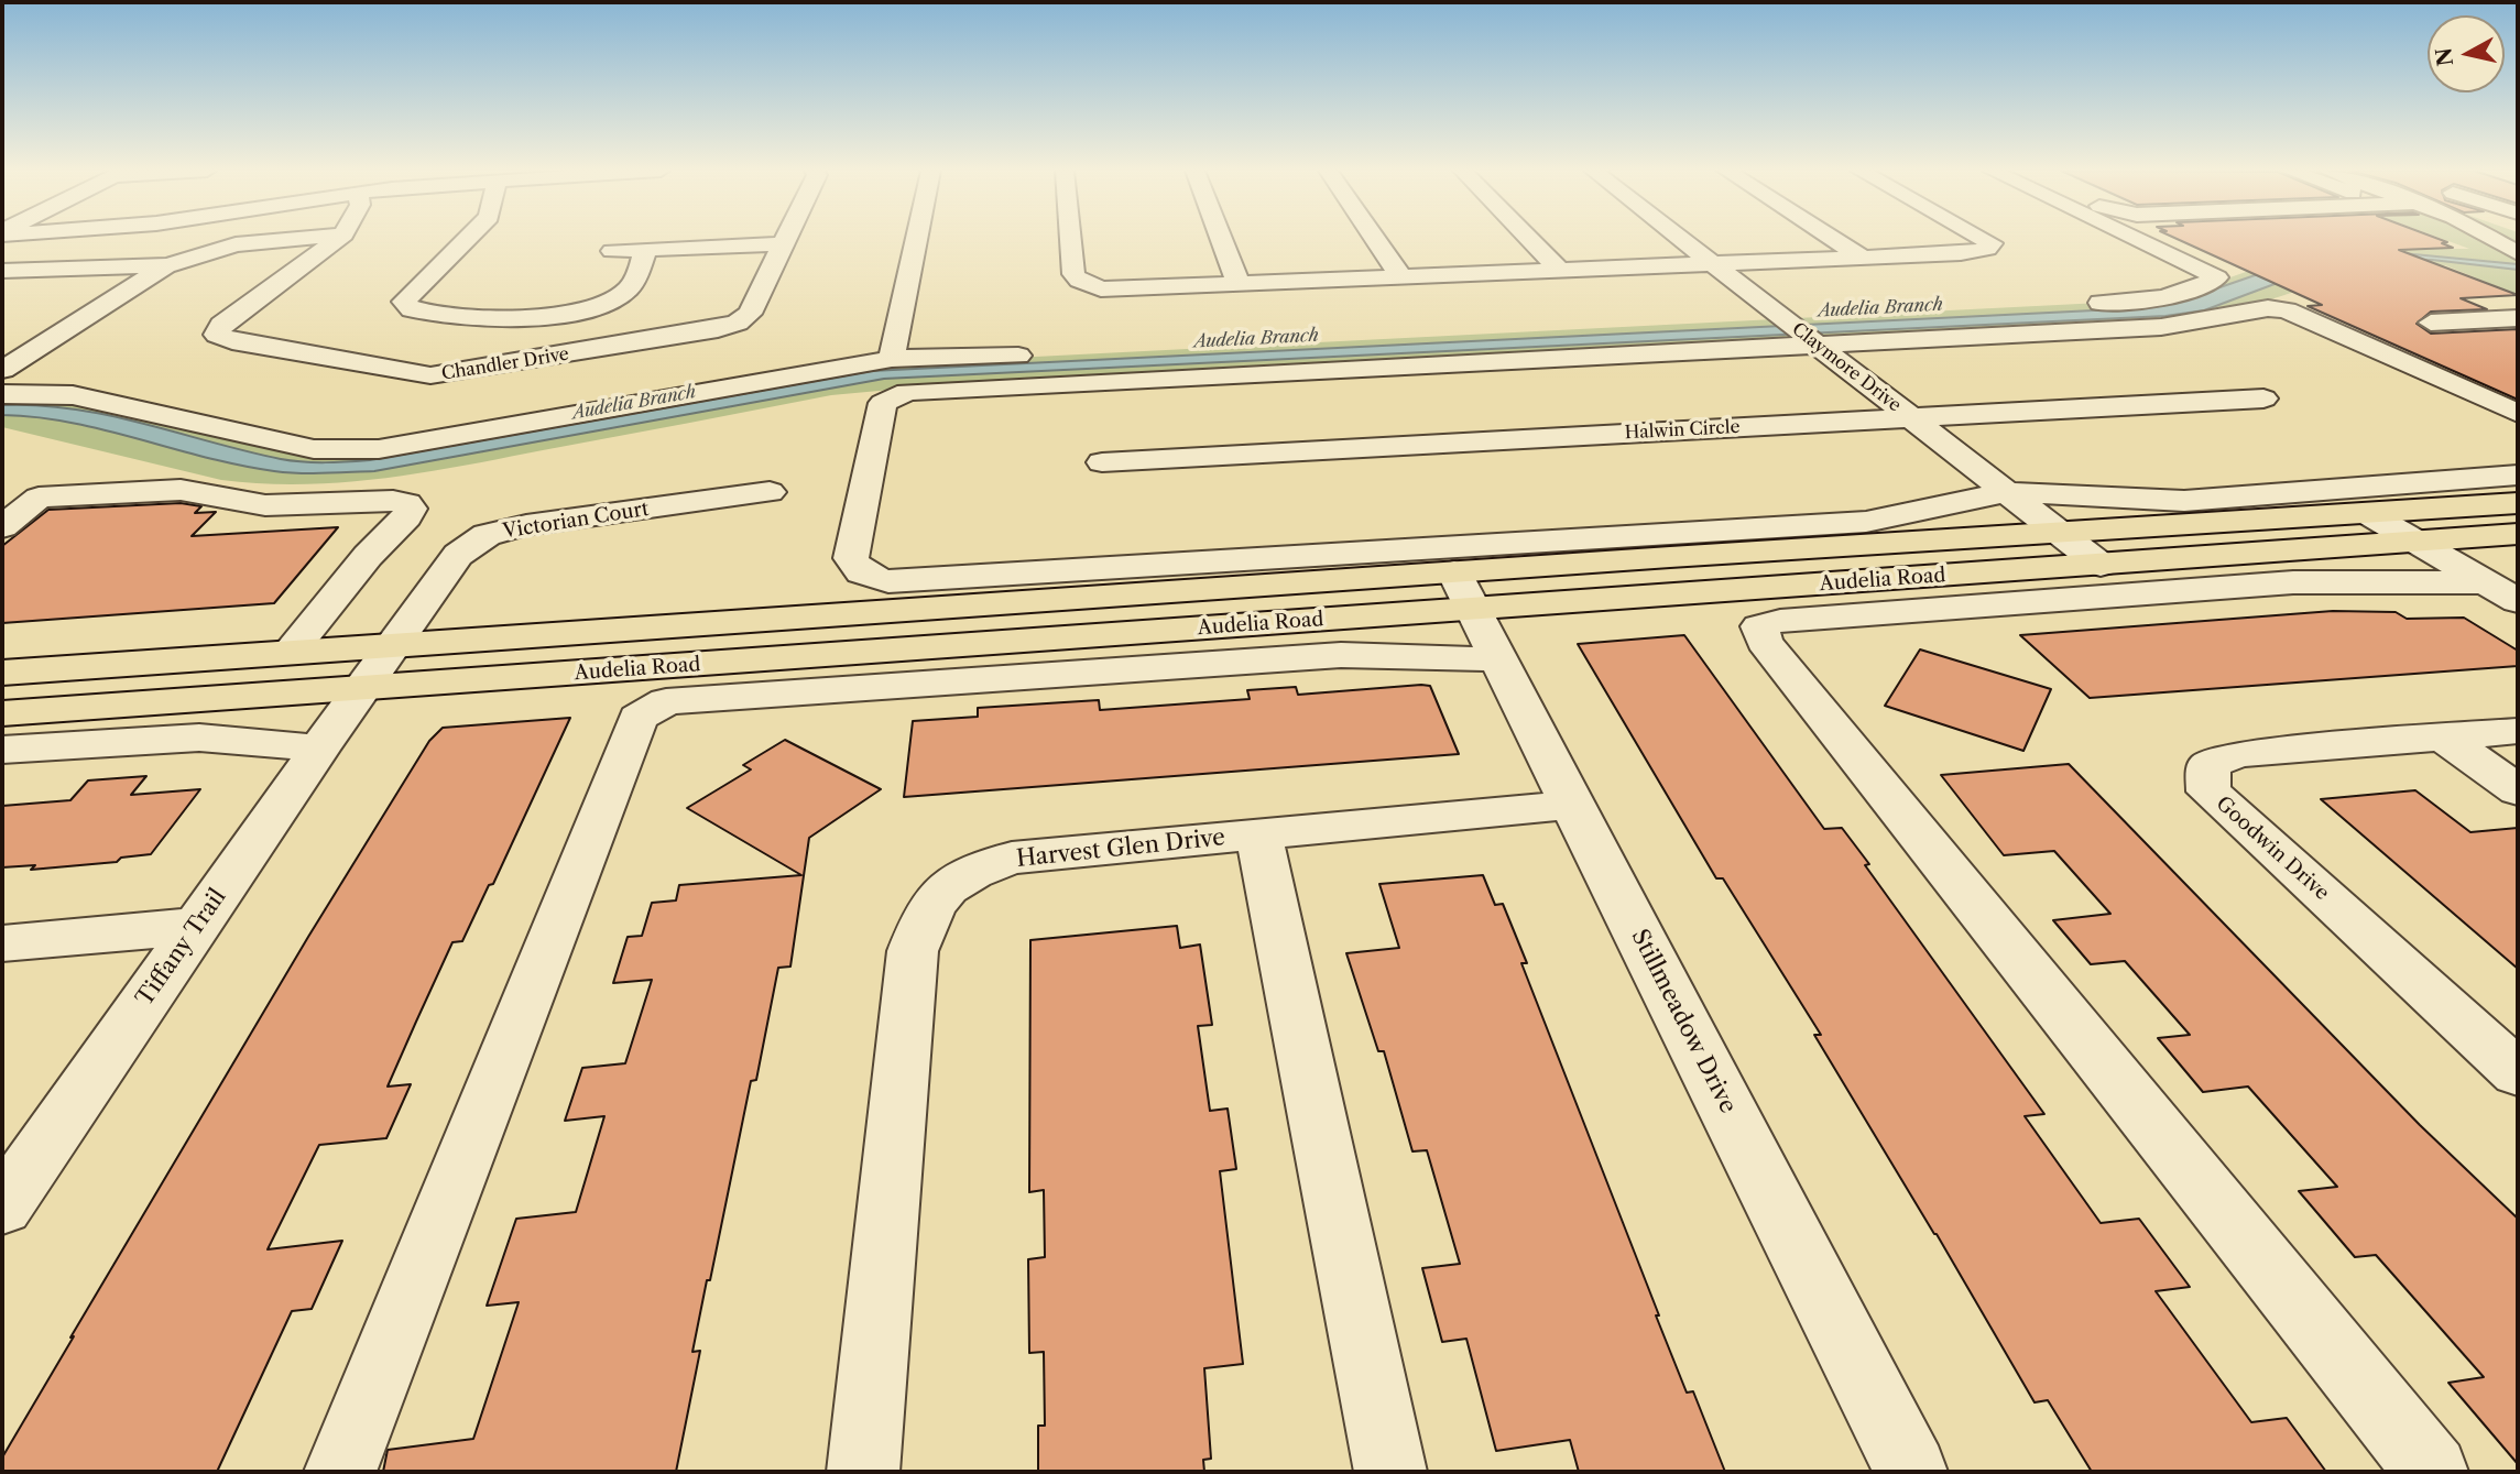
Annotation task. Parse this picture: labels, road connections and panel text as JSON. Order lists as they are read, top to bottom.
{
  "streets": {
    "main road": ["Audelia Road"],
    "street": [
      "Chandler Drive",
      "Claymore Drive",
      "Halwin Circle",
      "Victorian Court",
      "Harvest Glen Drive",
      "Goodwin Drive",
      "Tiffany Trail",
      "Stillmeadow Drive"
    ]
  },
  "crossings": [
    ["Claymore Drive", "Halwin Circle"],
    ["Claymore Drive", "Audelia Road"],
    ["Victorian Court", "Audelia Road"],
    ["Victorian Court", "Tiffany Trail"],
    ["Audelia Road", "Tiffany Trail"],
    ["Audelia Road", "Stillmeadow Drive"],
    ["Harvest Glen Drive", "Stillmeadow Drive"]
  ],
  "water": ["Audelia Branch"],
  "north": "left"
}
